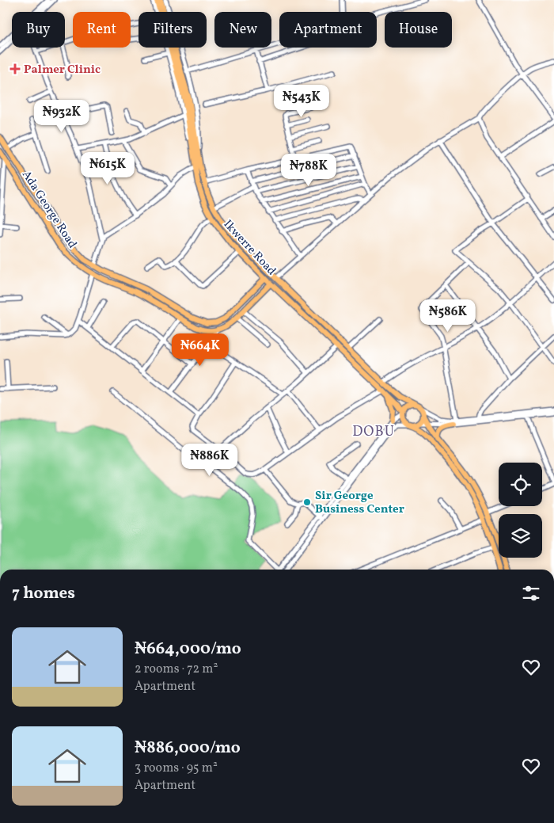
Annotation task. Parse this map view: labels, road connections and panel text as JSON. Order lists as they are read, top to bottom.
{
  "streets": {
    "main road": ["Ada George Road", "Ikwerre Road"]
  },
  "crossings": [
    ["Ada George Road", "Ikwerre Road"]
  ],
  "districts": ["DOBU"],
  "places": {
    "health": ["Palmer Clinic"],
    "other": ["Sir George Business Center"]
  },
  "page": {
    "chip": [
      "Buy",
      "Rent",
      "Filters",
      "New",
      "Apartment",
      "House"
    ],
    "price": [
      "₦543K",
      "₦932K",
      "₦615K",
      "₦788K",
      "₦586K",
      "₦664K",
      "₦886K"
    ],
    "heading": "7 homes",
    "list": [
      {
        "name": "₦664,000/mo",
        "note": "2 rooms · 72 m² · Apartment"
      },
      {
        "name": "₦886,000/mo",
        "note": "3 rooms · 95 m² · Apartment"
      }
    ]
  }
}
